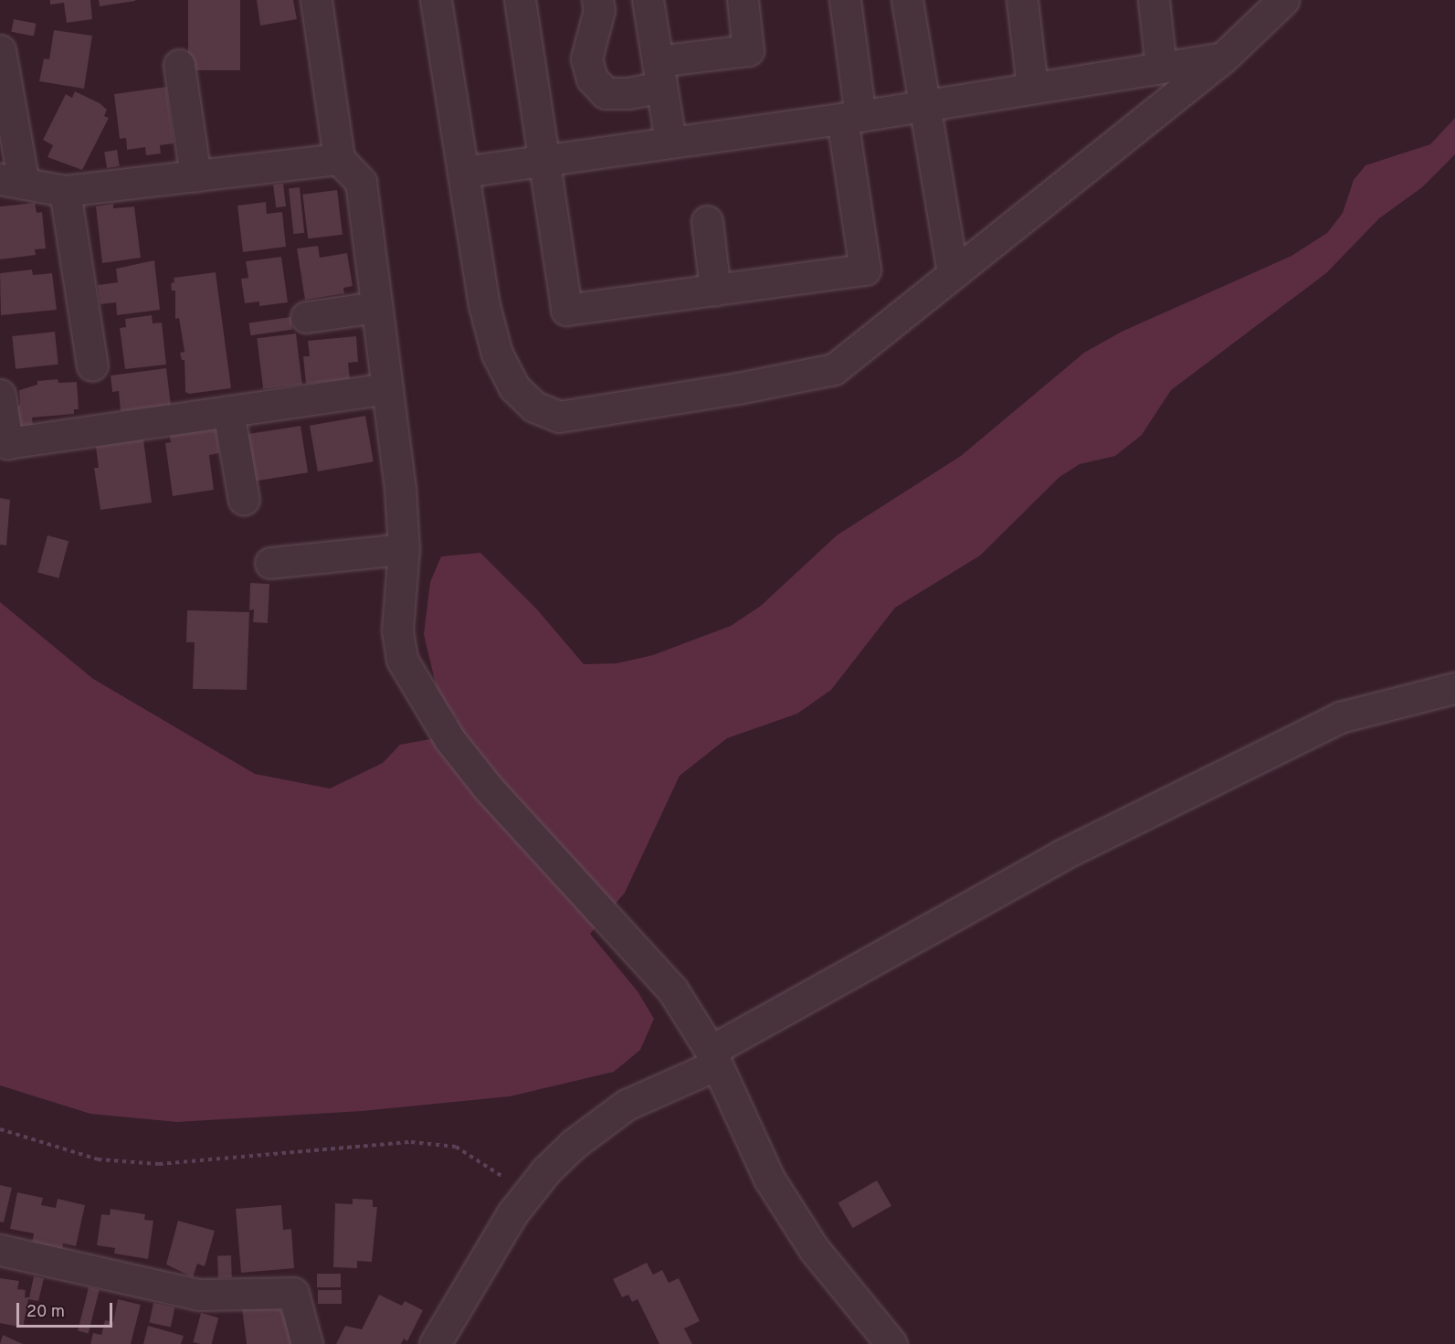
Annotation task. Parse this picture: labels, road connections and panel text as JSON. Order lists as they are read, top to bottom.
{
  "scale_bar": "20 m"
}
